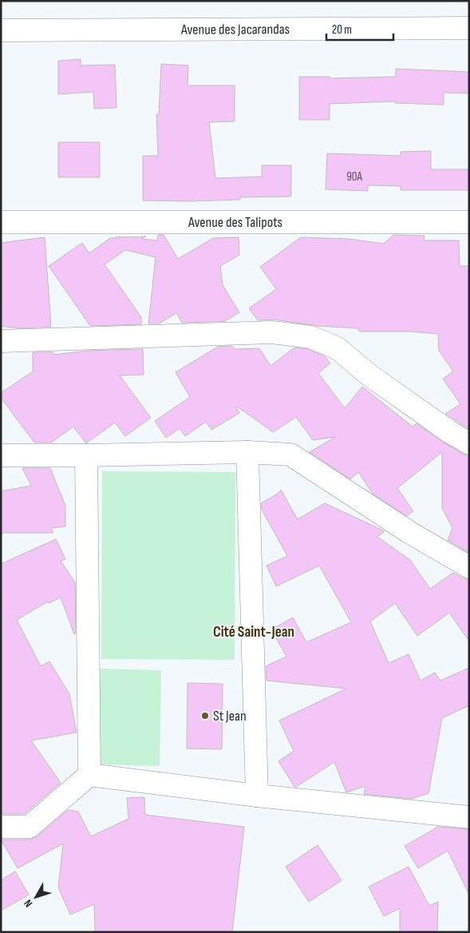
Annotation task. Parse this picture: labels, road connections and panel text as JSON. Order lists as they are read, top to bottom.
{
  "streets": {
    "street": ["Avenue des Jacarandas", "Avenue des Talipots"]
  },
  "districts": ["Cité Saint-Jean"],
  "places": ["St Jean"],
  "house_numbers": ["90A"],
  "scale_bar": "20 m",
  "north": "bottom left"
}
